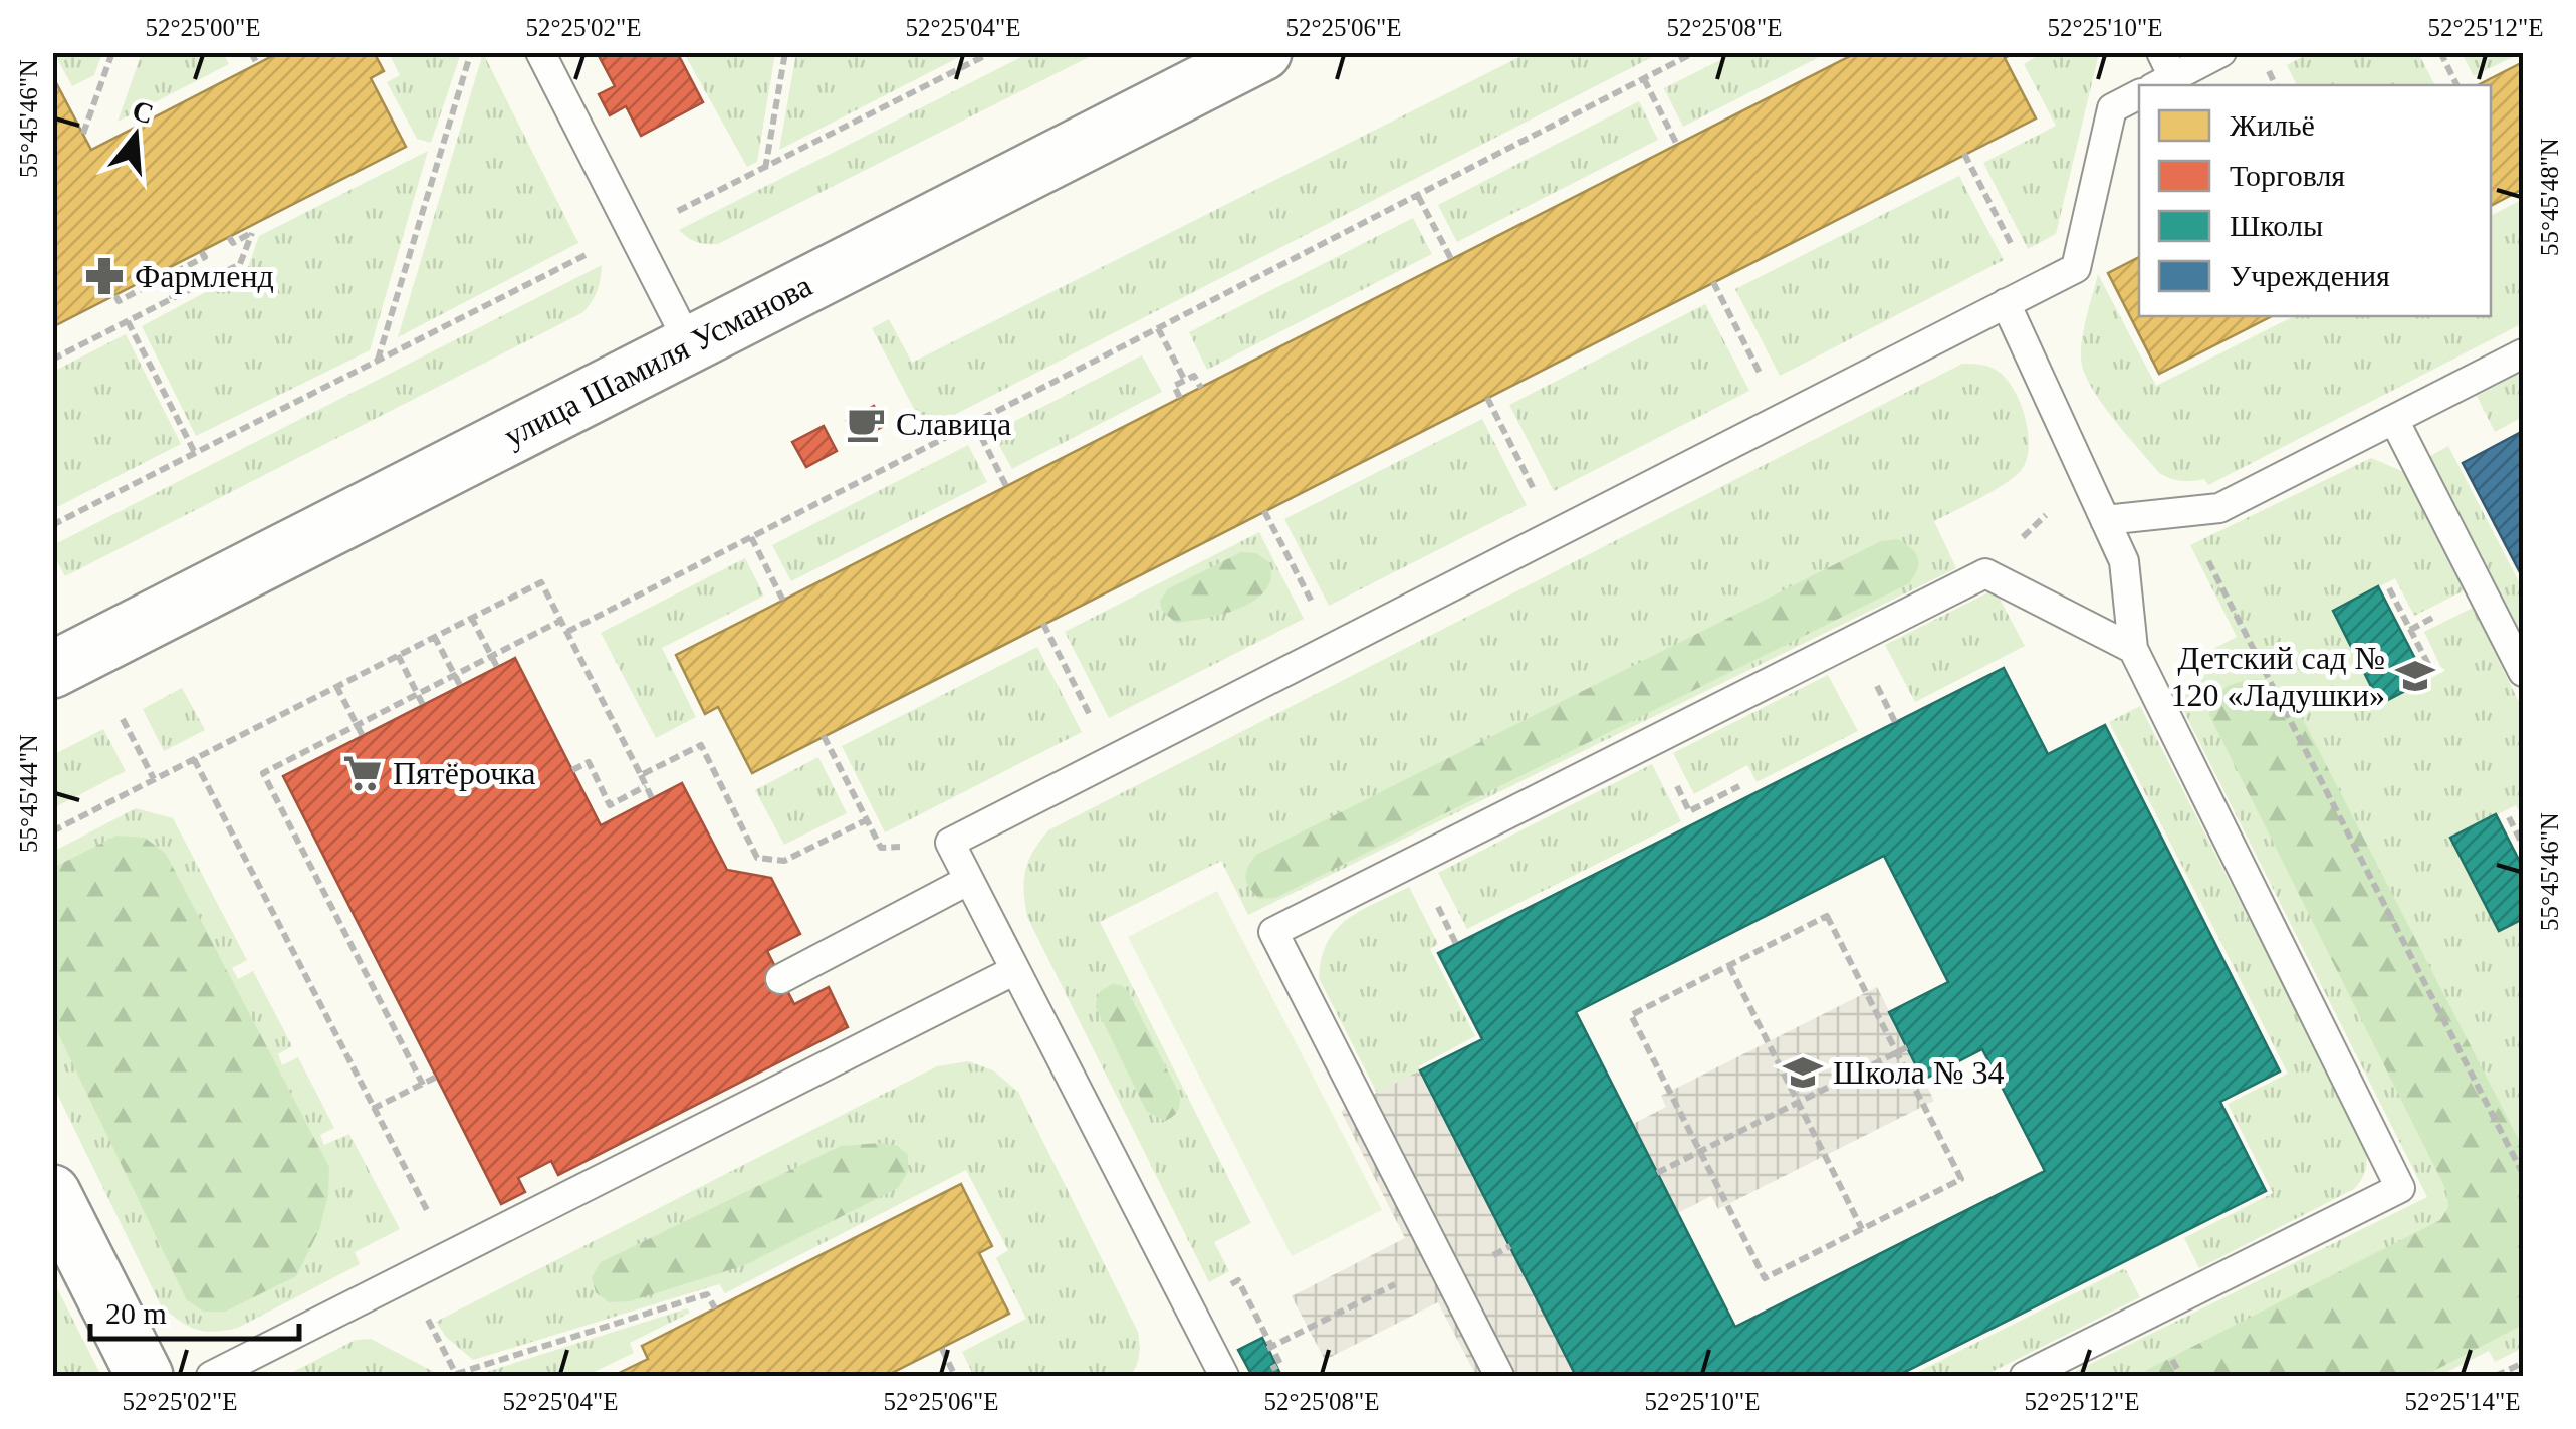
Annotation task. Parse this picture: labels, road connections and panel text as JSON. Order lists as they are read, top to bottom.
{
  "streets": {
    "street": ["улица Шамиля Усманова"]
  },
  "places": {
    "pharmacy": ["Фармленд"],
    "cafe": ["Славица"],
    "school or university": ["Детский сад № 120 «Ладушки»", "Школа № 34"],
    "supermarket": ["Пятёрочка"]
  },
  "legend": [
    "Жильё",
    "Торговля",
    "Школы",
    "Учреждения"
  ],
  "scale_bar": "20 m",
  "north": "top",
  "coordinates": [
    "52°25'00\"E",
    "52°25'02\"E",
    "52°25'04\"E",
    "52°25'06\"E",
    "52°25'08\"E",
    "52°25'10\"E",
    "52°25'12\"E",
    "55°45'46\"N",
    "55°45'48\"N",
    "55°45'44\"N",
    "52°25'14\"E"
  ]
}
